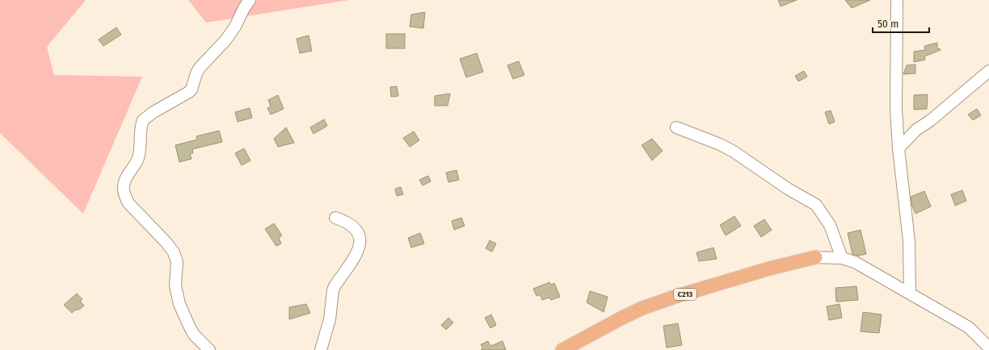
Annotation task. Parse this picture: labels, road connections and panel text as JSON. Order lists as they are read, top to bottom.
{
  "streets": {
    "main road": ["C213"]
  },
  "scale_bar": "50 m"
}
